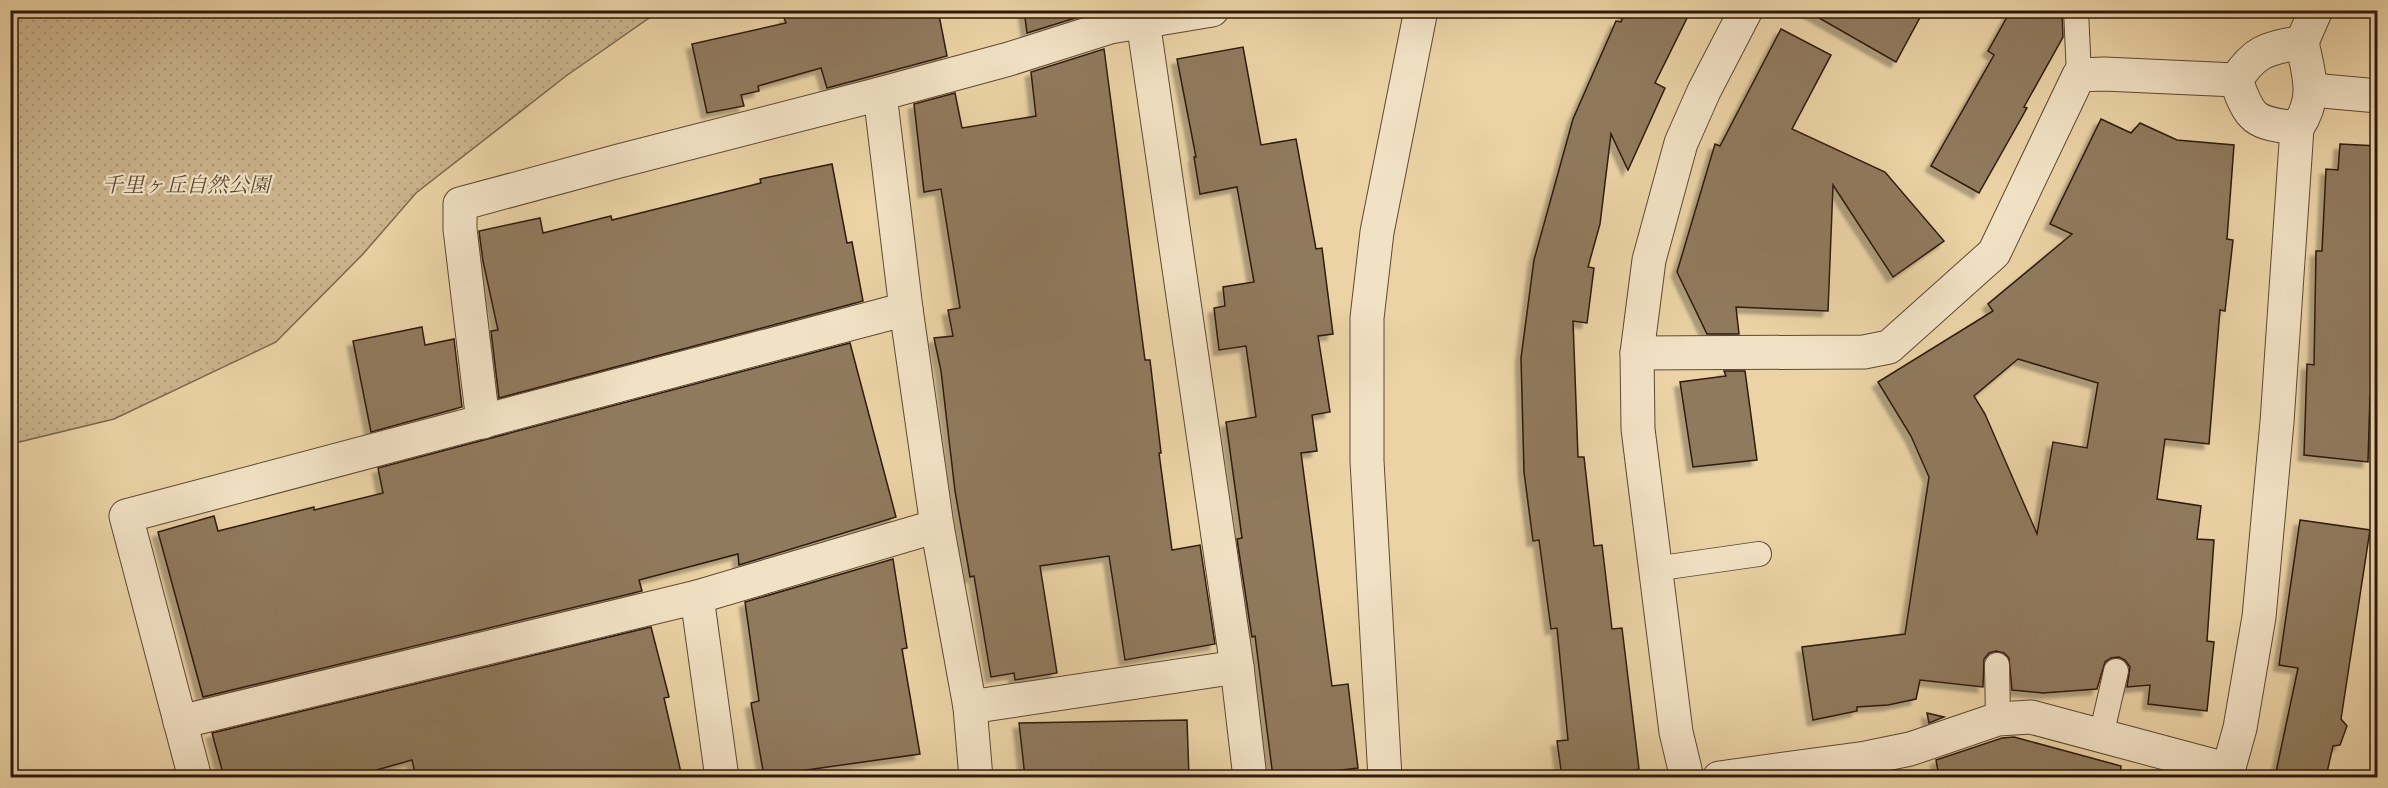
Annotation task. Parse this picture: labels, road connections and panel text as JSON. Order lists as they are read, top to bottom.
{
  "parks": ["千里ヶ丘自然公園"]
}
